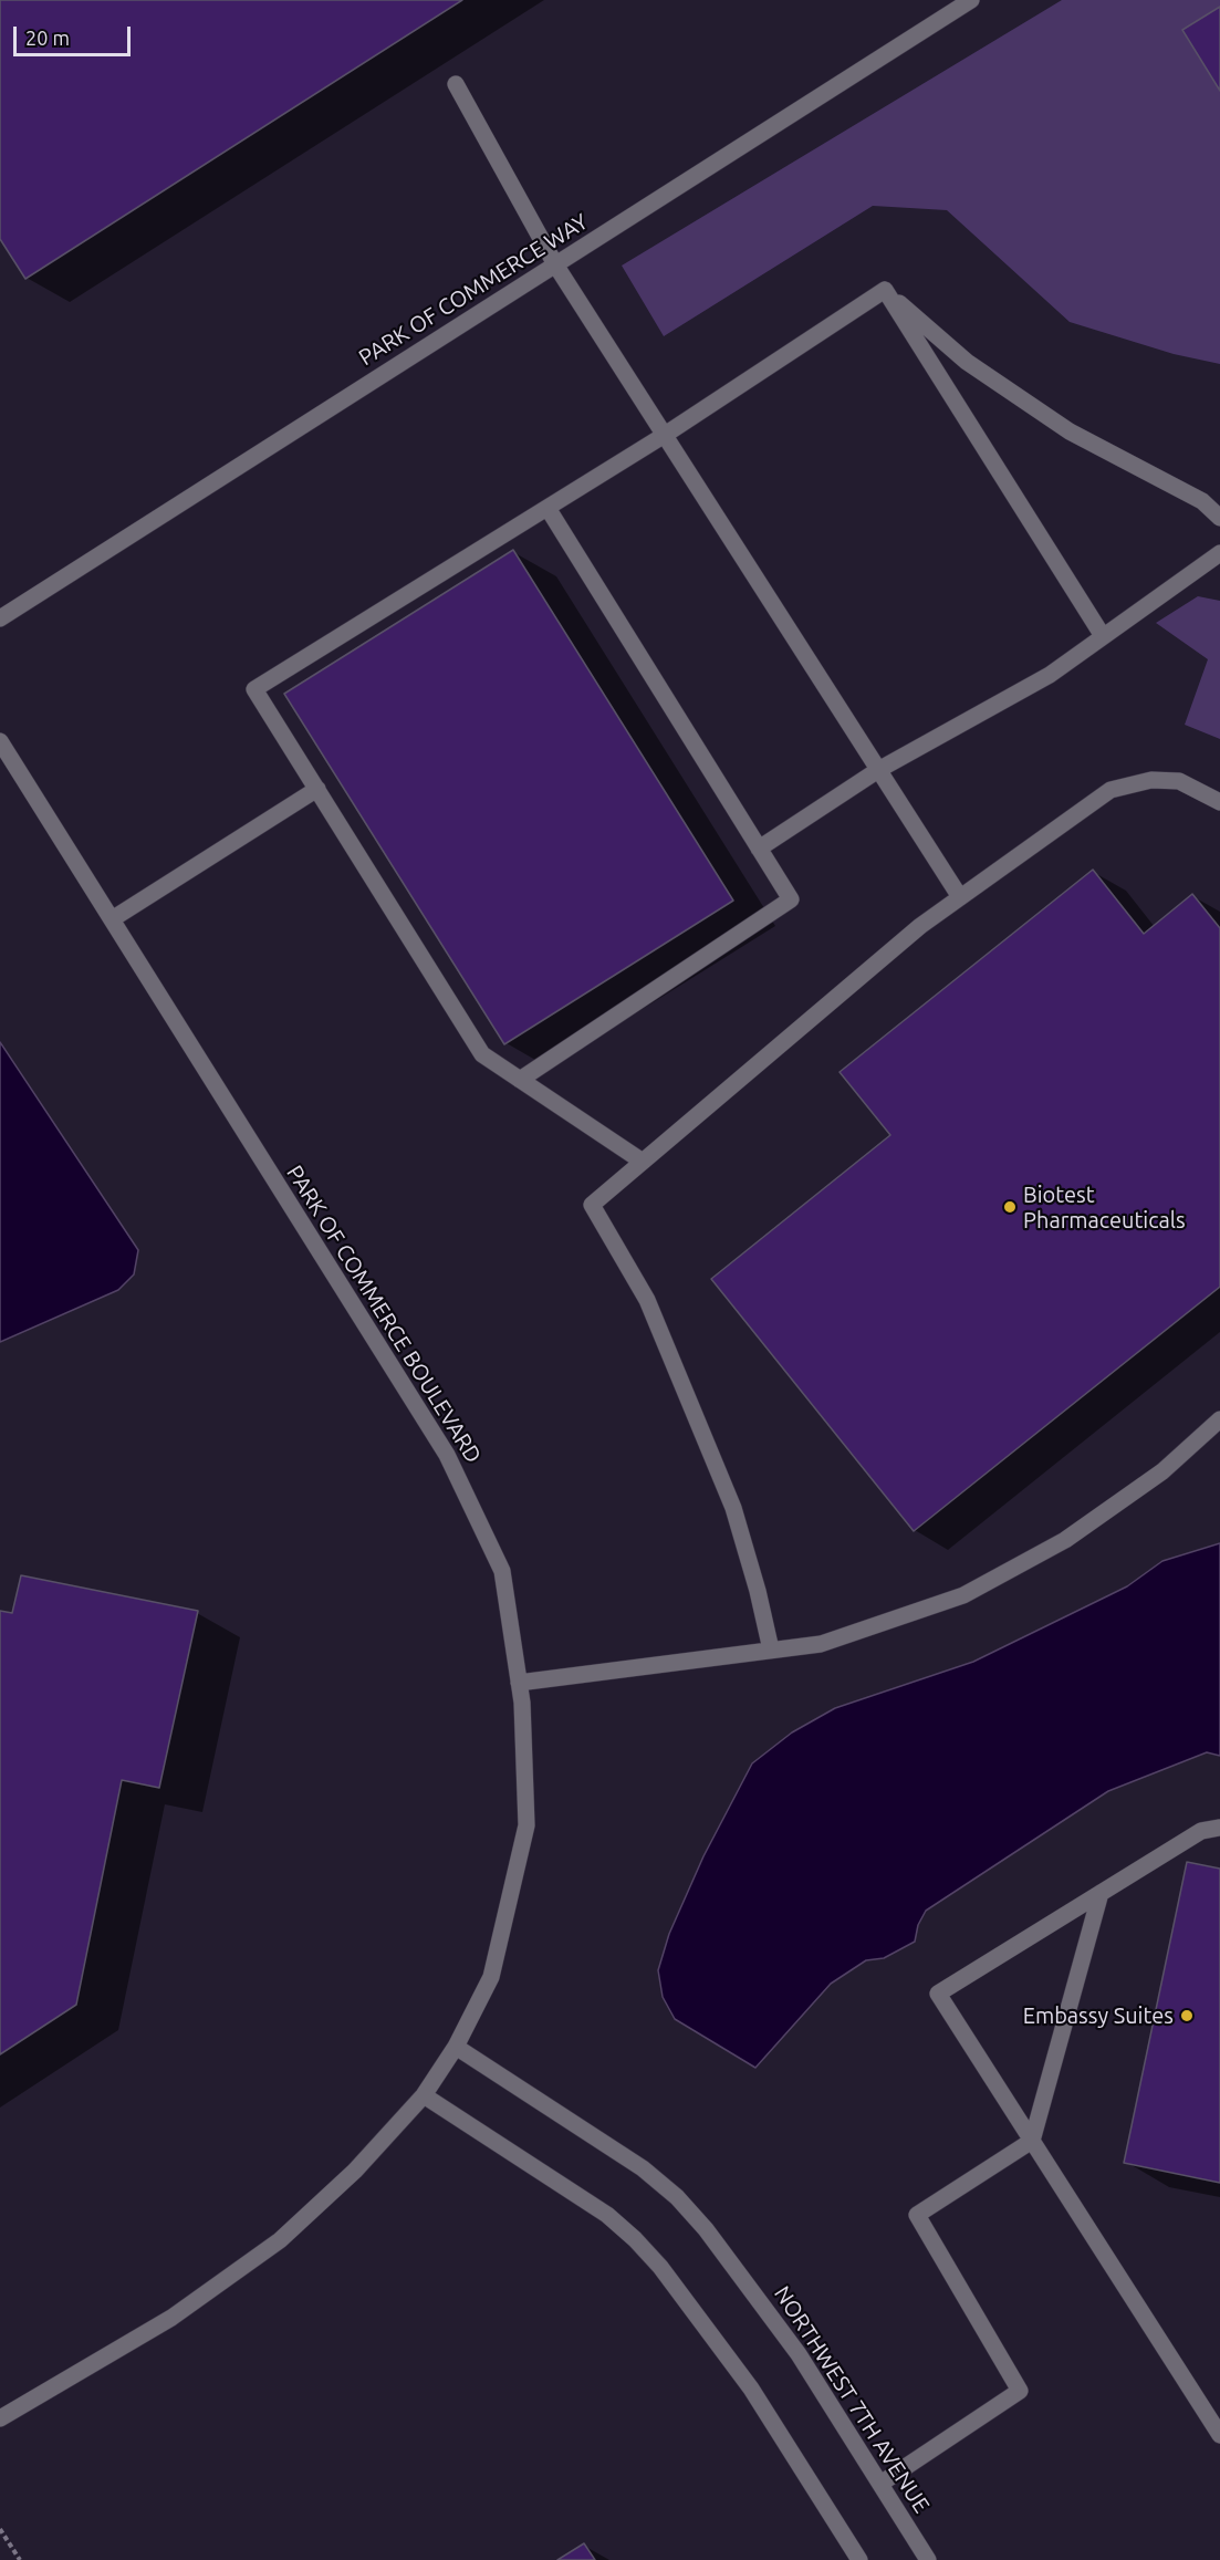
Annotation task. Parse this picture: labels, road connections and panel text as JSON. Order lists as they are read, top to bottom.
{
  "streets": {
    "street": ["PARK OF COMMERCE WAY", "PARK OF COMMERCE BOULEVARD", "NORTHWEST 7TH AVENUE"]
  },
  "crossings": [
    ["PARK OF COMMERCE BOULEVARD", "NORTHWEST 7TH AVENUE"]
  ],
  "places": ["Biotest Pharmaceuticals", "Embassy Suites"],
  "scale_bar": "20 m"
}
